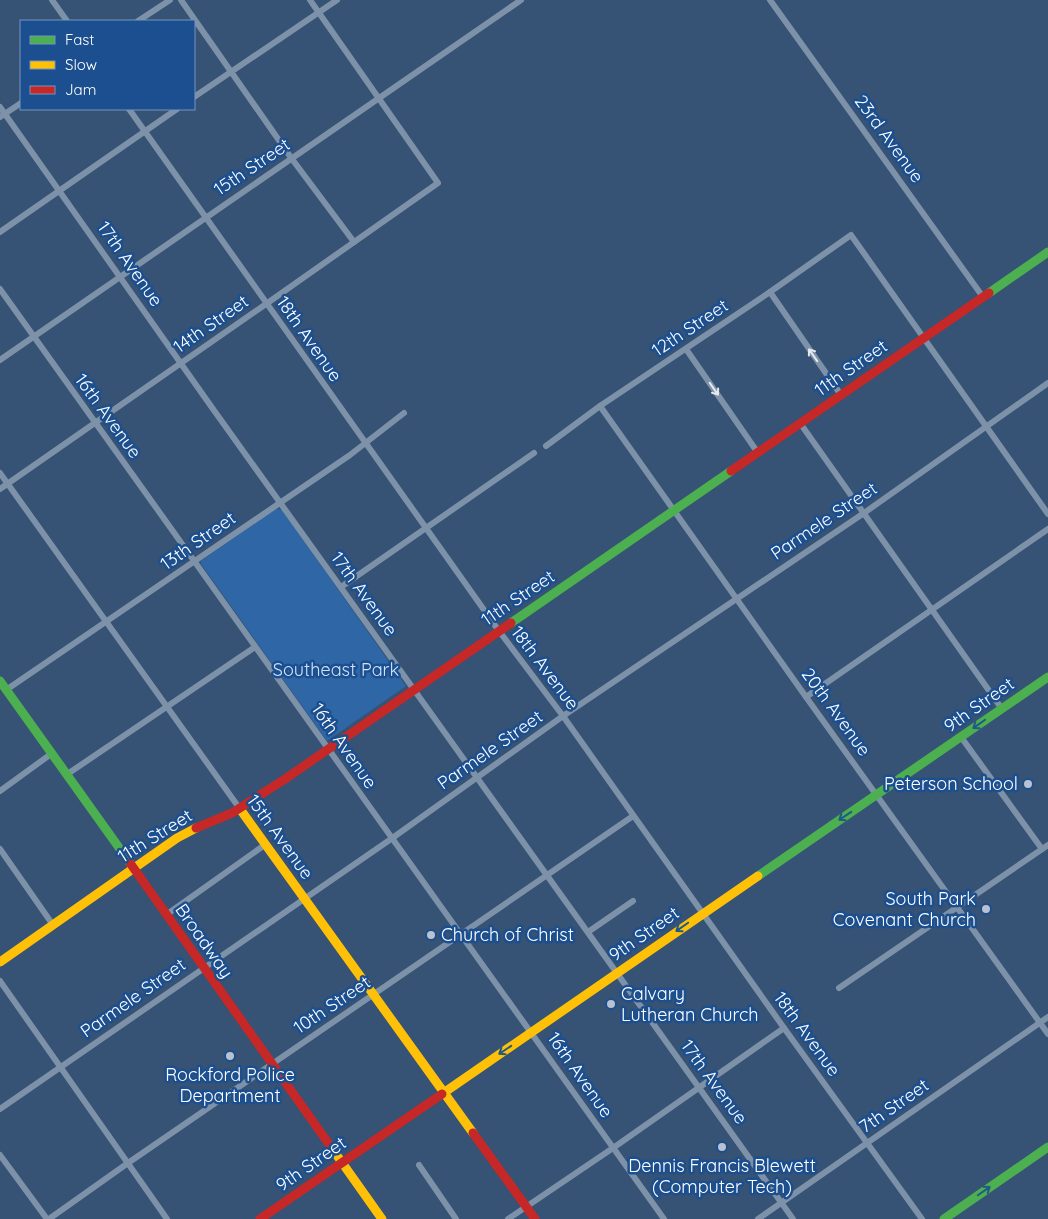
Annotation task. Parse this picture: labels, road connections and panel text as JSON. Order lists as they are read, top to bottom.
{
  "streets": {
    "main road": [
      "11th Street",
      "9th Street",
      "15th Avenue",
      "Broadway"
    ],
    "street": [
      "23rd Avenue",
      "15th Street",
      "17th Avenue",
      "14th Street",
      "12th Street",
      "18th Avenue",
      "16th Avenue",
      "Parmele Street",
      "13th Street",
      "20th Avenue",
      "10th Street",
      "7th Street"
    ]
  },
  "crossings": [
    ["23rd Avenue", "11th Street"],
    ["15th Street", "17th Avenue"],
    ["15th Street", "14th Street"],
    ["15th Street", "18th Avenue"],
    ["15th Street", "16th Avenue"],
    ["17th Avenue", "14th Street"],
    ["17th Avenue", "11th Street"],
    ["17th Avenue", "Parmele Street"],
    ["17th Avenue", "13th Street"],
    ["17th Avenue", "9th Street"],
    ["17th Avenue", "10th Street"],
    ["17th Avenue", "7th Street"],
    ["14th Street", "18th Avenue"],
    ["14th Street", "16th Avenue"],
    ["14th Street", "15th Avenue"],
    ["12th Street", "11th Street"],
    ["12th Street", "20th Avenue"],
    ["18th Avenue", "11th Street"],
    ["18th Avenue", "Parmele Street"],
    ["18th Avenue", "13th Street"],
    ["18th Avenue", "9th Street"],
    ["18th Avenue", "10th Street"],
    ["18th Avenue", "7th Street"],
    ["11th Street", "16th Avenue"],
    ["11th Street", "20th Avenue"],
    ["11th Street", "15th Avenue"],
    ["11th Street", "Broadway"],
    ["16th Avenue", "Parmele Street"],
    ["16th Avenue", "13th Street"],
    ["16th Avenue", "9th Street"],
    ["16th Avenue", "10th Street"],
    ["Parmele Street", "20th Avenue"],
    ["Parmele Street", "15th Avenue"],
    ["Parmele Street", "Broadway"],
    ["13th Street", "15th Avenue"],
    ["13th Street", "Broadway"],
    ["9th Street", "20th Avenue"],
    ["9th Street", "15th Avenue"],
    ["9th Street", "Broadway"],
    ["20th Avenue", "7th Street"],
    ["15th Avenue", "10th Street"],
    ["Broadway", "10th Street"]
  ],
  "one_way": ["9th Street"],
  "parks": ["Southeast Park"],
  "places": [
    "Peterson School",
    "South Park Covenant Church",
    "Church of Christ",
    "Calvary Lutheran Church",
    "Rockford Police Department",
    "Dennis Francis Blewett (Computer Tech)"
  ],
  "legend": ["Fast", "Slow", "Jam"]
}
